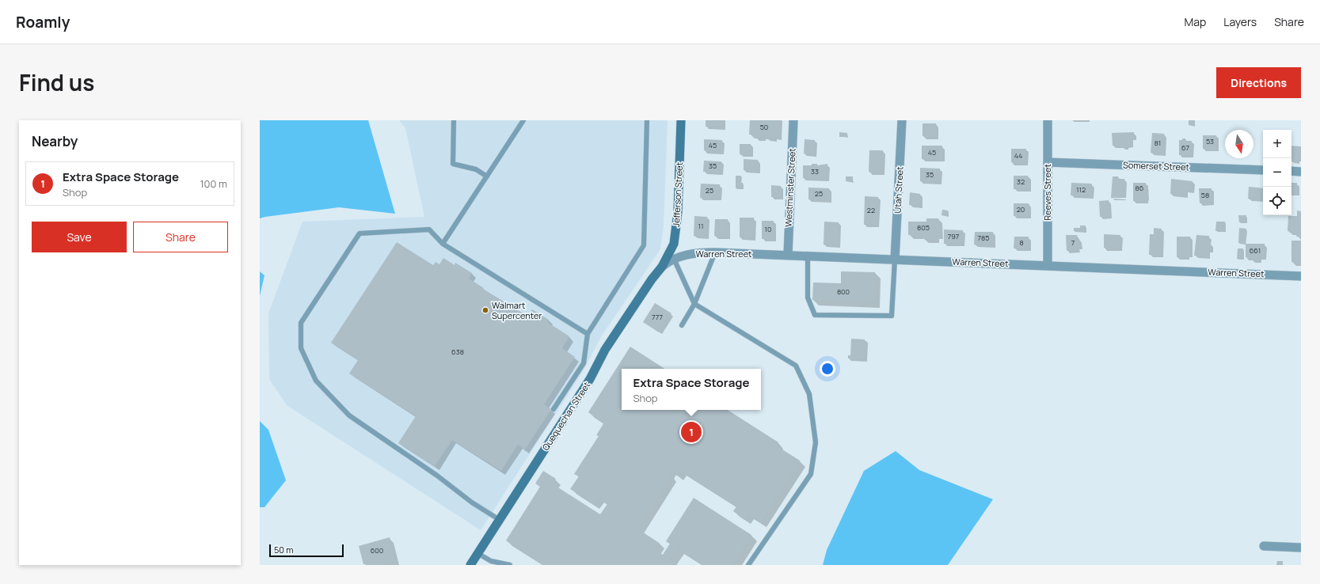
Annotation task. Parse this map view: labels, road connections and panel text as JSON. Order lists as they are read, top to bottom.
{
  "streets": {
    "main road": ["Jefferson Street", "Quequechan Street"],
    "street": [
      "Somerset Street",
      "Westminster Street",
      "Utah Street",
      "Reeves Street",
      "Warren Street"
    ]
  },
  "crossings": [
    ["Somerset Street", "Reeves Street"],
    ["Westminster Street", "Warren Street"],
    ["Utah Street", "Warren Street"],
    ["Reeves Street", "Warren Street"],
    ["Jefferson Street", "Warren Street"],
    ["Jefferson Street", "Quequechan Street"],
    ["Warren Street", "Quequechan Street"]
  ],
  "places": ["Walmart Supercenter"],
  "house_numbers": [
    "50",
    "53",
    "81",
    "45",
    "67",
    "45",
    "44",
    "35",
    "33",
    "35",
    "32",
    "86",
    "112",
    "25",
    "25",
    "58",
    "20",
    "22",
    "11",
    "805",
    "10",
    "797",
    "785",
    "8",
    "7",
    "661",
    "800",
    "777",
    "638",
    "600"
  ],
  "scale_bar": "50 m",
  "north": "bottom",
  "page": {
    "header": "Roamly",
    "nav": ["Map", "Layers", "Share"],
    "title": "Find us",
    "buttons": [
      "Directions",
      ["Save", "Share"]
    ],
    "heading": "Nearby",
    "map_buttons": ["+", "−"],
    "list": [
      {
        "mark": "1",
        "name": "Extra Space Storage",
        "note": "Shop",
        "value": "100 m"
      }
    ],
    "popup": ["Extra Space Storage", "Shop"],
    "pins": "1",
    "scale": "50 m"
  }
}
